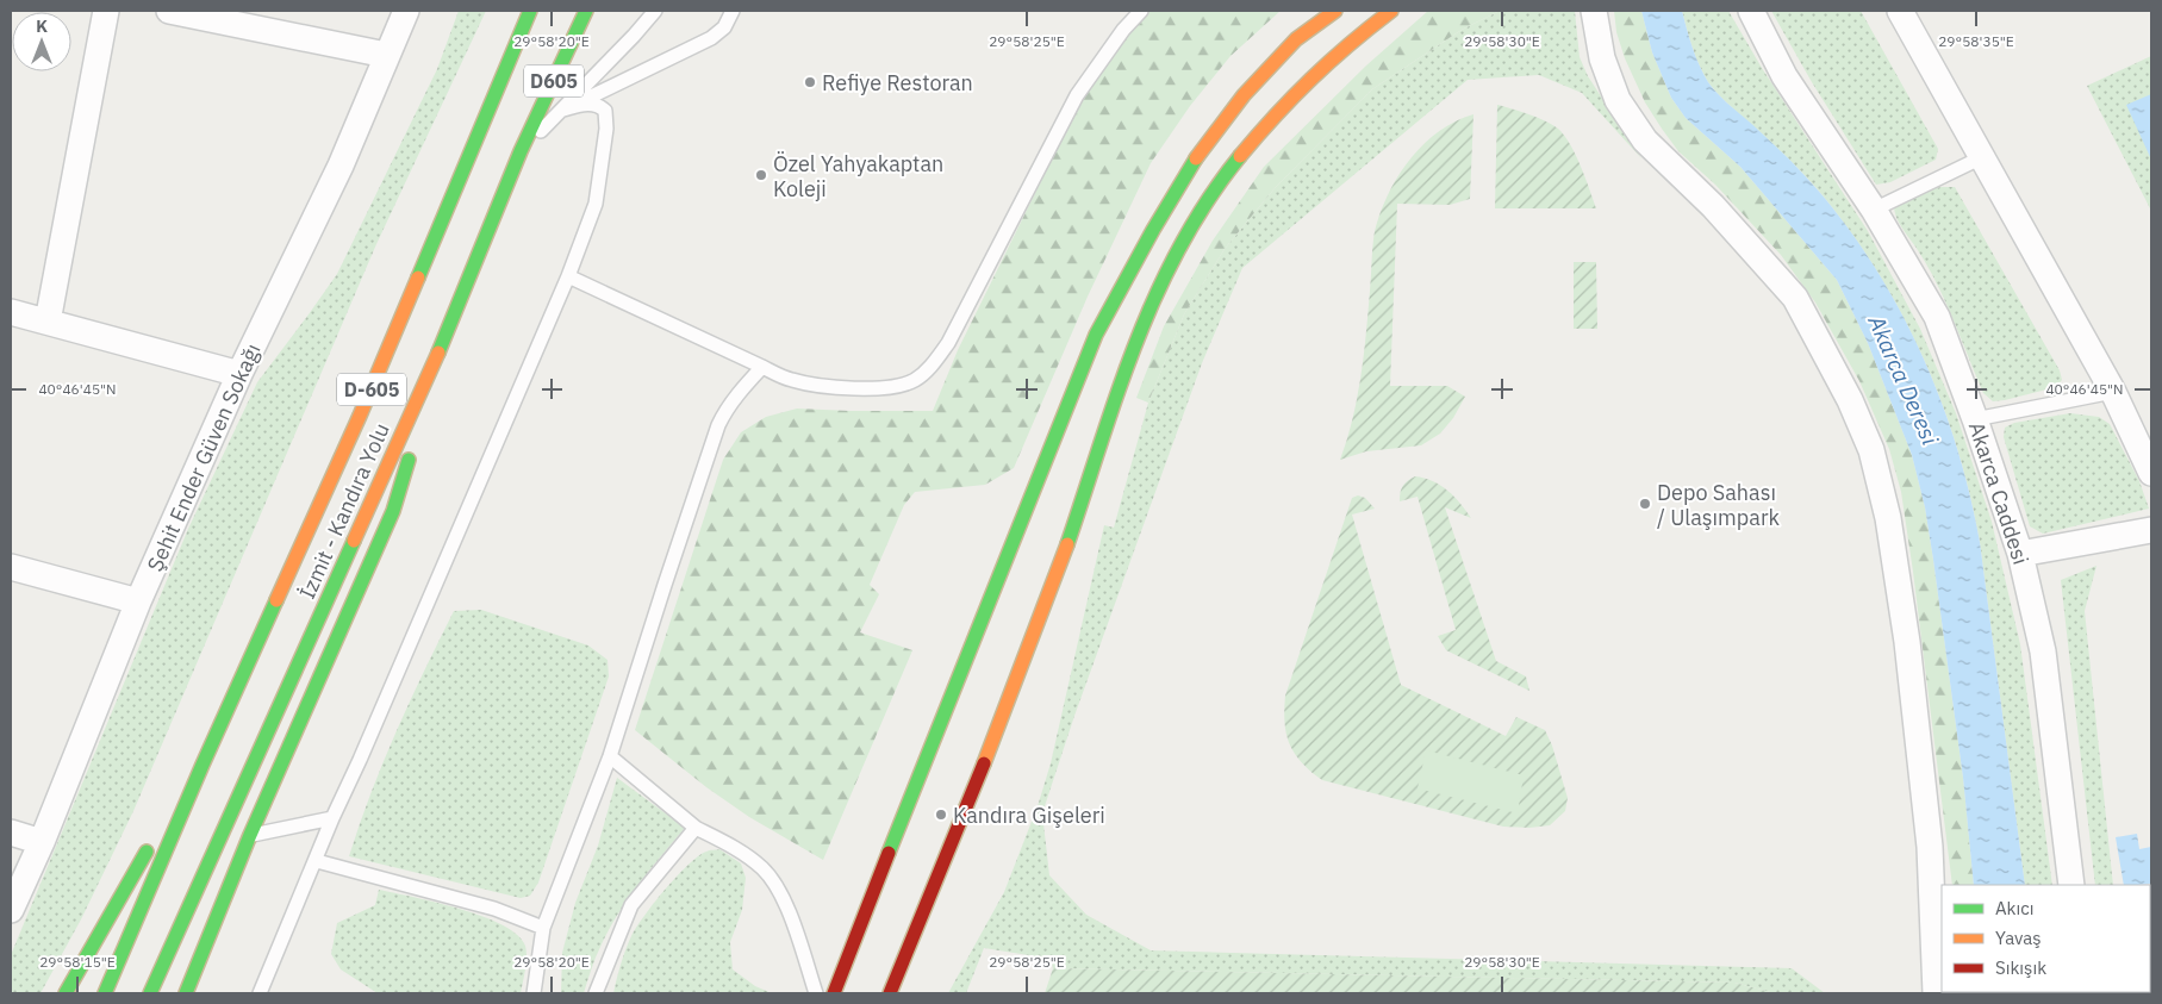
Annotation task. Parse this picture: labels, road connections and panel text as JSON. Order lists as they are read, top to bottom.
{
  "streets": {
    "highway": ["D605", "D-605", "İzmit - Kandıra Yolu"],
    "street": ["Şehit Ender Güven Sokağı", "Akarca Caddesi"]
  },
  "water": ["Akarca Deresi"],
  "places": [
    "Refiye Restoran",
    "Özel Yahyakaptan Koleji",
    "Depo Sahası / Ulaşımpark",
    "Kandıra Gişeleri"
  ],
  "legend": ["Akıcı", "Yavaş", "Sıkışık"],
  "north": "top",
  "coordinates": [
    "29°58'20\"E",
    "29°58'25\"E",
    "29°58'30\"E",
    "29°58'35\"E",
    "40°46'45\"N",
    "29°58'15\"E"
  ]
}
